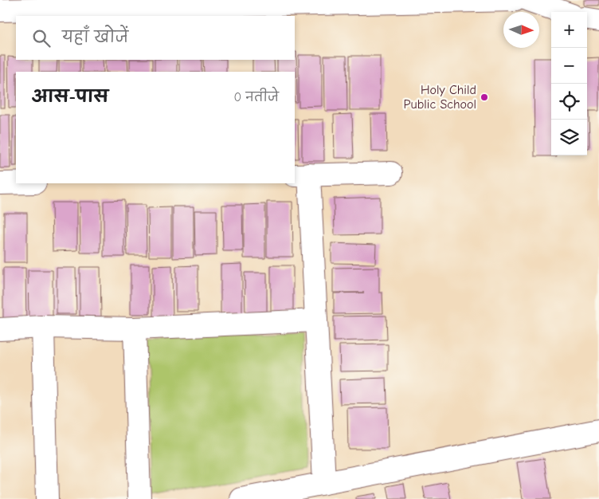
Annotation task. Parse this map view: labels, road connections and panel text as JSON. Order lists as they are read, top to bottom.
{
  "places": ["Holy Child Public School"],
  "north": "right",
  "page": {
    "map_buttons": ["+", "−"],
    "search": "यहाँ खोजें",
    "heading": ["आस-पास", "0 नतीजे"]
  }
}
